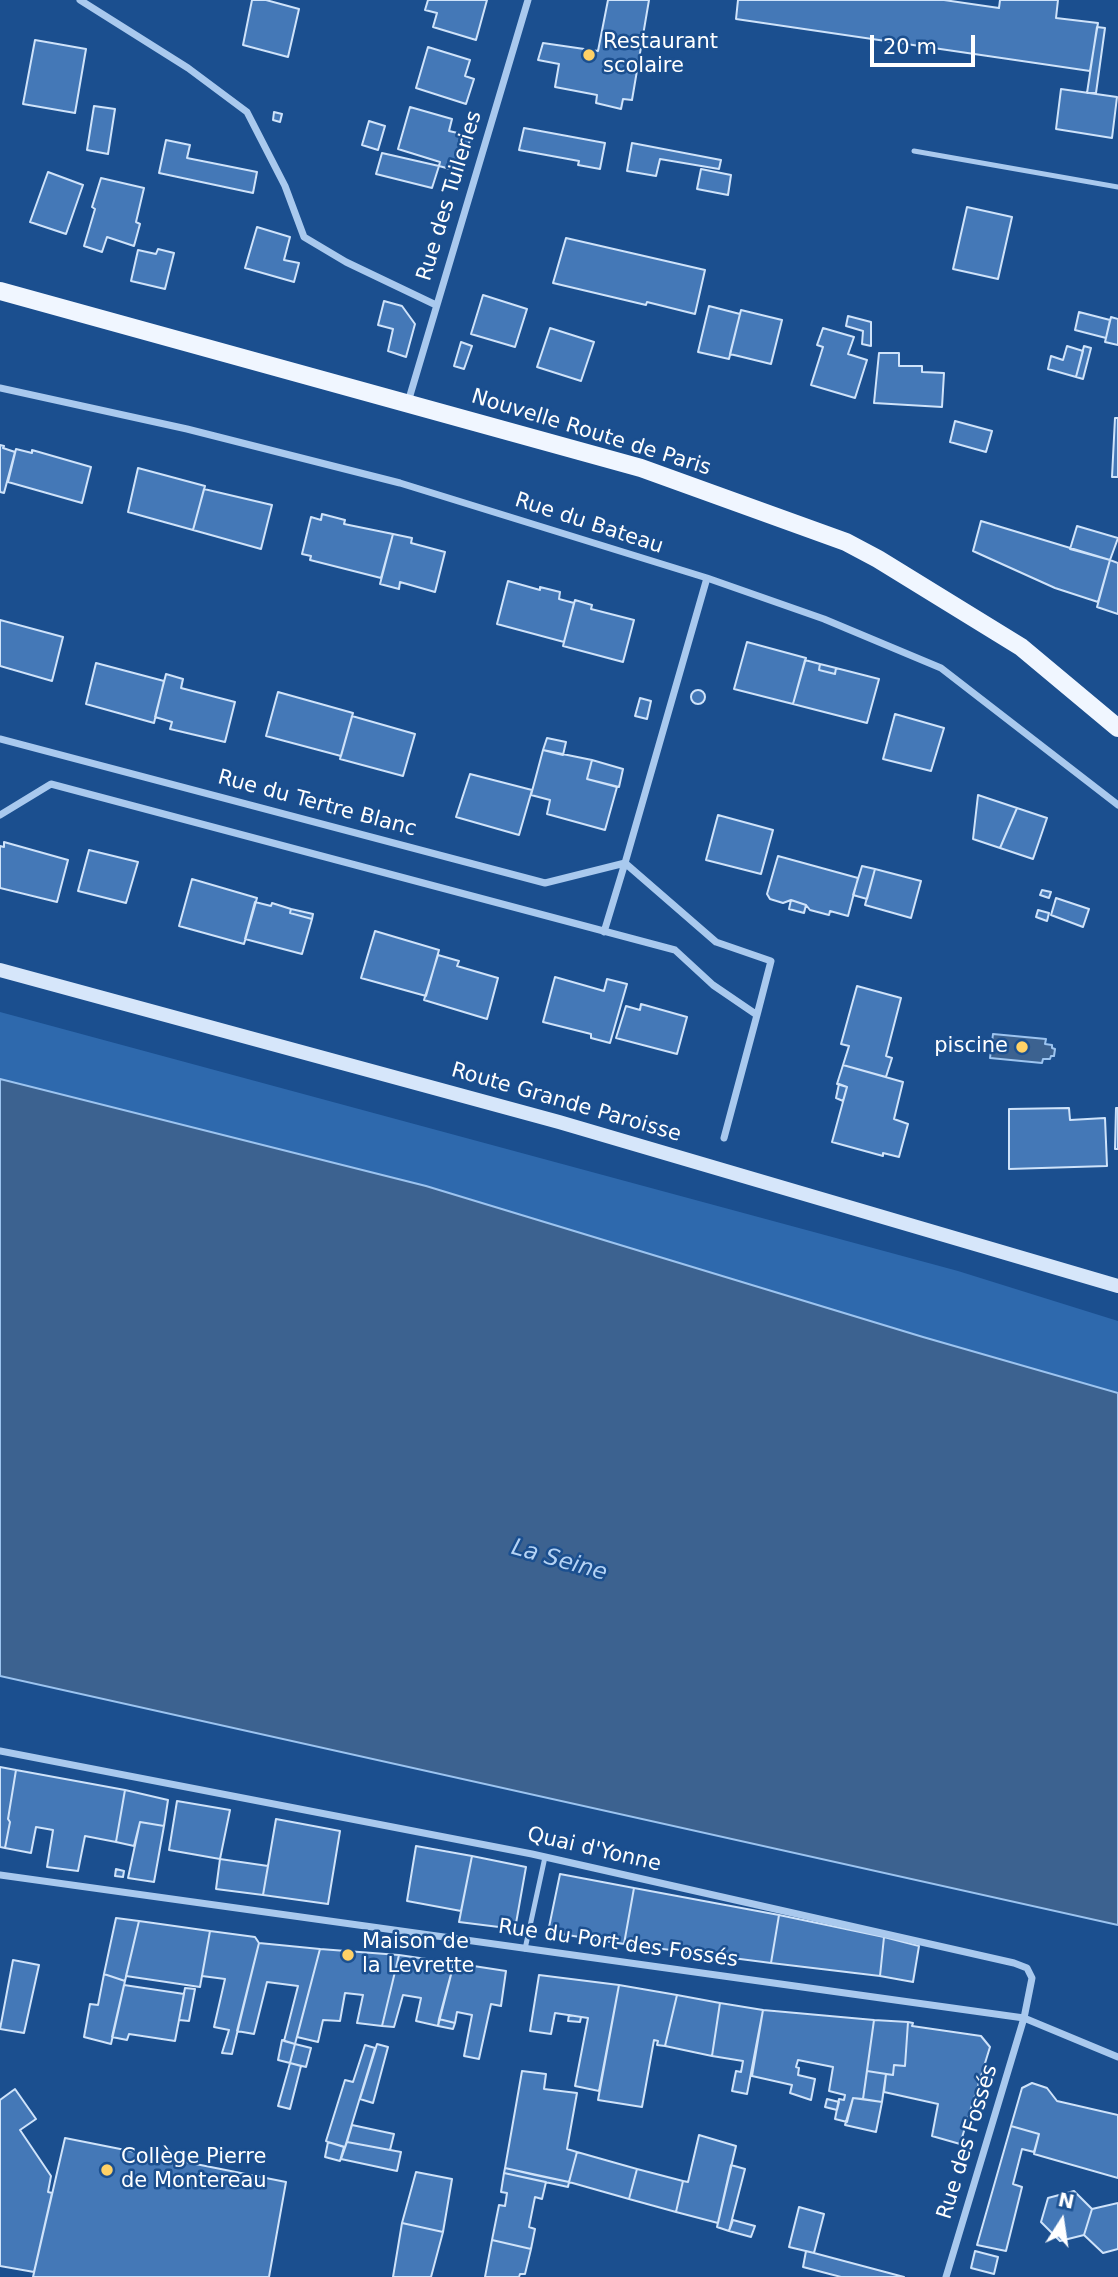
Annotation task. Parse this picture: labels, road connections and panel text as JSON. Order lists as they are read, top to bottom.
{
  "streets": {
    "main road": ["Nouvelle Route de Paris", "Route Grande Paroisse"],
    "street": [
      "Rue des Tuileries",
      "Rue du Bateau",
      "Rue du Tertre Blanc",
      "Quai d'Yonne",
      "Rue du Port des Fossés",
      "Rue des Fossés"
    ]
  },
  "crossings": [
    ["Rue des Tuileries", "Nouvelle Route de Paris"],
    ["Quai d'Yonne", "Rue du Port des Fossés"],
    ["Quai d'Yonne", "Rue des Fossés"],
    ["Rue du Port des Fossés", "Rue des Fossés"]
  ],
  "water": ["La Seine"],
  "places": [
    "Restaurant scolaire",
    "piscine",
    "Maison de la Levrette",
    "Collège Pierre de Montereau"
  ],
  "scale_bar": "20 m",
  "north": "top"
}
